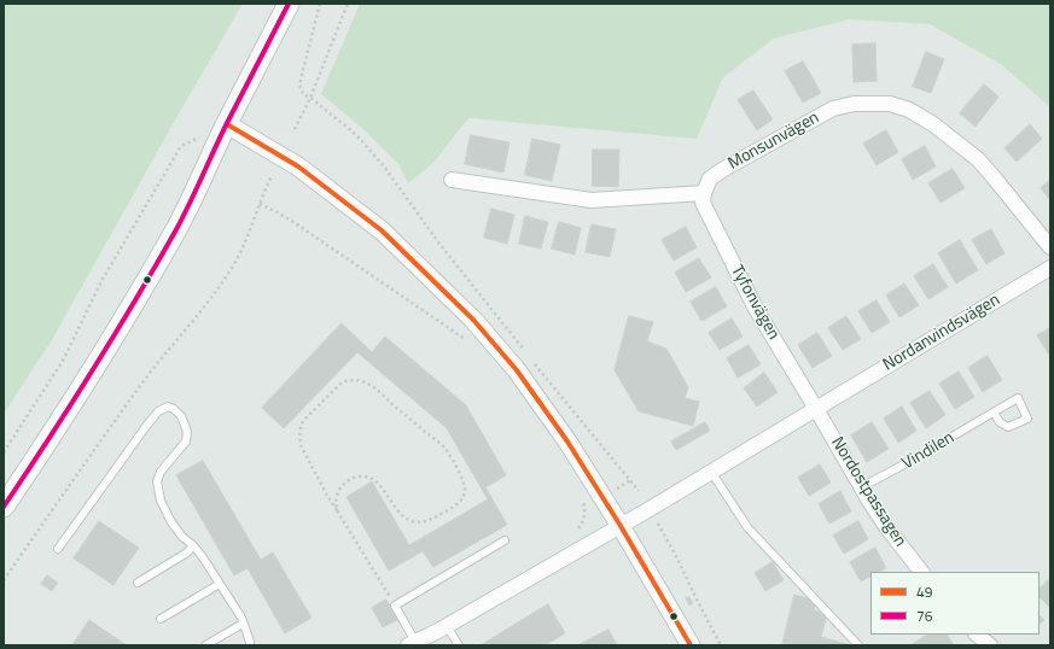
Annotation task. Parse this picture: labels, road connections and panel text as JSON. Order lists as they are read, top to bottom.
{
  "streets": {
    "street": [
      "Monsunvägen",
      "Tyfonvägen",
      "Nordanvindsvägen",
      "Nordostpassagen"
    ],
    "lane": ["Vindilen"]
  },
  "crossings": [
    ["Monsunvägen", "Tyfonvägen"],
    ["Tyfonvägen", "Nordanvindsvägen"],
    ["Tyfonvägen", "Nordostpassagen"],
    ["Nordanvindsvägen", "Nordostpassagen"],
    ["Vindilen", "Nordostpassagen"]
  ],
  "lines": ["transit line 76", "transit line 49"],
  "legend": ["49", "76"]
}
